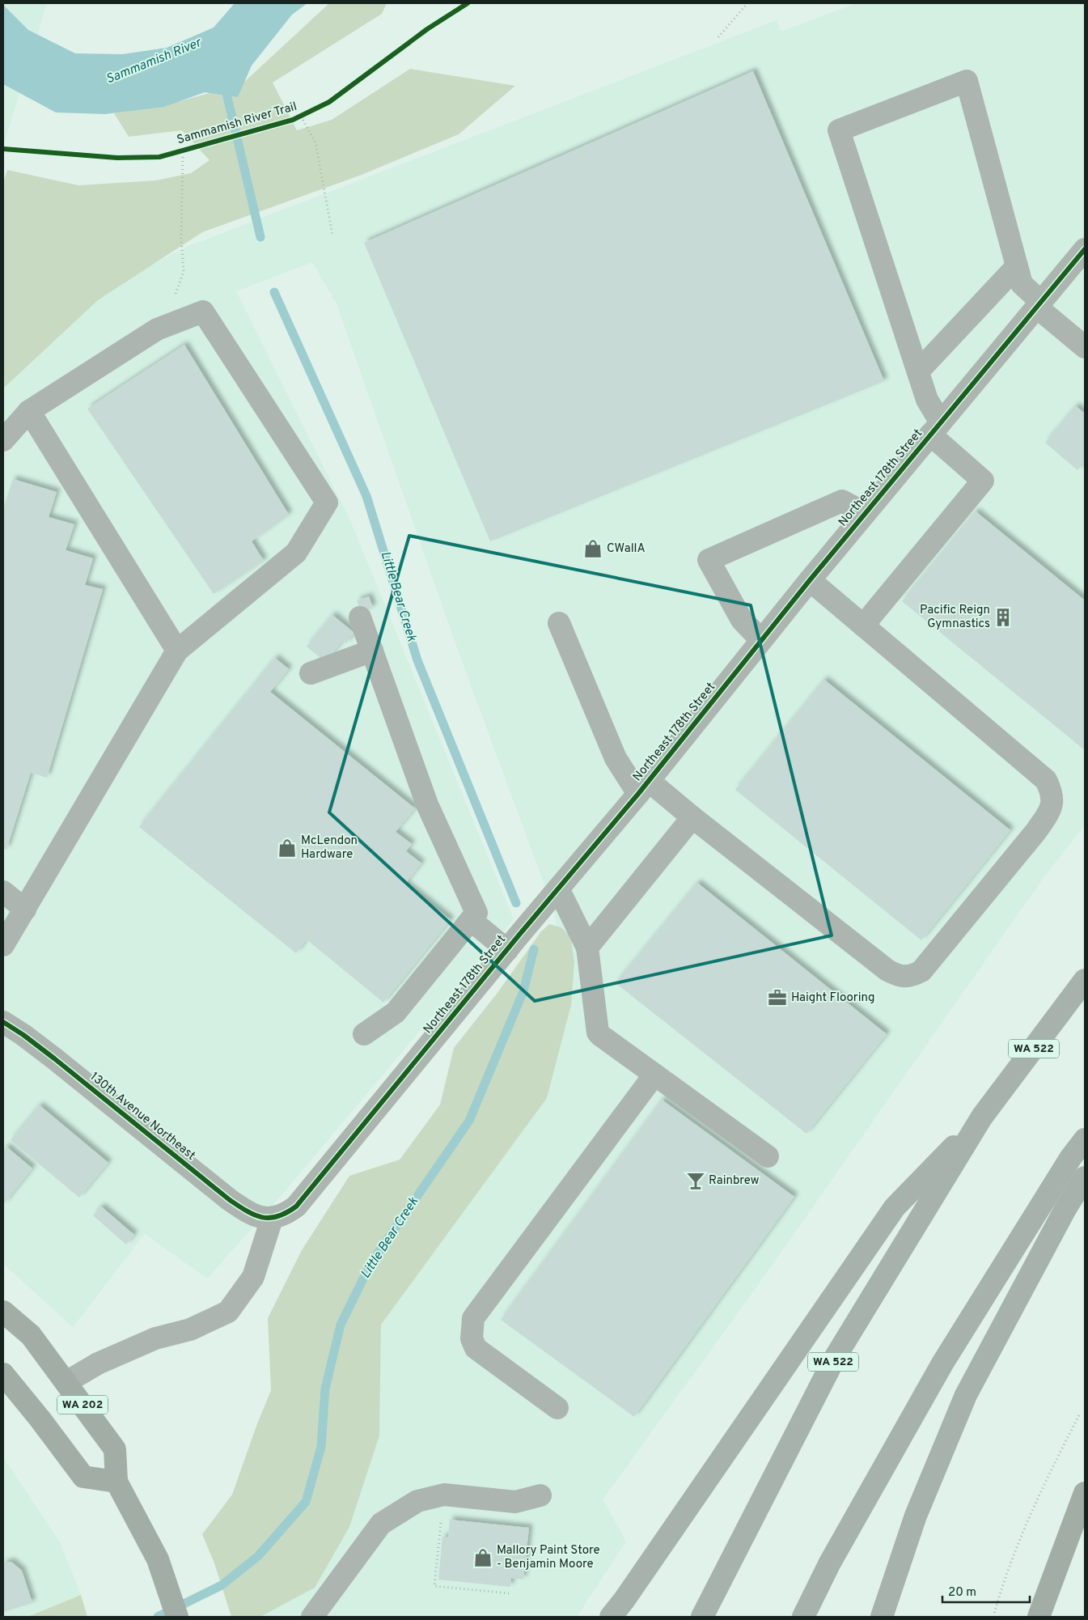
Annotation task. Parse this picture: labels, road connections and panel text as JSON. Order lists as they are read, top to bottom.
{
  "streets": {
    "highway": ["WA 522"],
    "main road": ["WA 202"],
    "street": ["Northeast 178th Street", "130th Avenue Northeast"],
    "cycle path": ["Sammamish River Trail"]
  },
  "crossings": [
    ["Northeast 178th Street", "130th Avenue Northeast"]
  ],
  "water": ["Sammamish River", "Little Bear Creek"],
  "places": {
    "shop": ["CWallA", "McLendon Hardware", "Mallory Paint Store - Benjamin Moore"],
    "building": ["Pacific Reign Gymnastics"],
    "office": ["Haight Flooring"],
    "bar": ["Rainbrew"]
  },
  "scale_bar": "20 m"
}
